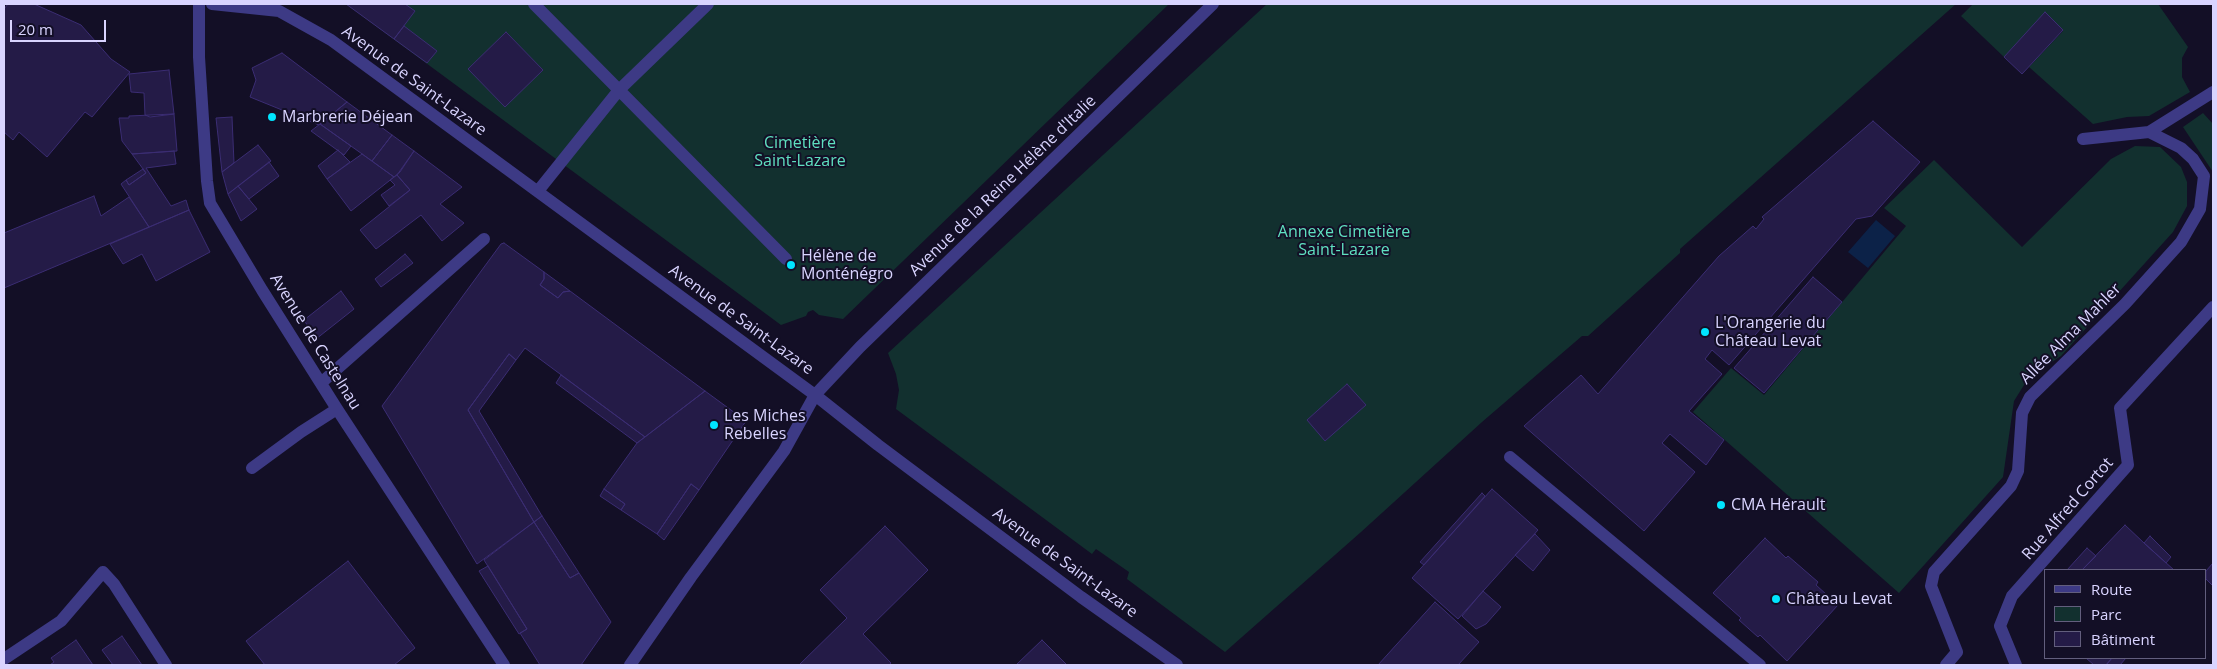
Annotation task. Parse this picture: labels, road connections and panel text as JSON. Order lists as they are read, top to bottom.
{
  "streets": {
    "street": [
      "Avenue de Saint-Lazare",
      "Avenue de la Reine Hélène d'Italie",
      "Allée Alma Mahler",
      "Avenue de Castelnau",
      "Rue Alfred Cortot"
    ]
  },
  "crossings": [
    ["Avenue de Saint-Lazare", "Avenue de la Reine Hélène d'Italie"]
  ],
  "parks": ["Cimetière Saint-Lazare", "Annexe Cimetière Saint-Lazare"],
  "places": [
    "Marbrerie Déjean",
    "Hélène de Monténégro",
    "L'Orangerie du Château Levat",
    "Les Miches Rebelles",
    "CMA Hérault",
    "Château Levat"
  ],
  "legend": ["Route", "Parc", "Bâtiment"],
  "scale_bar": "20 m"
}
